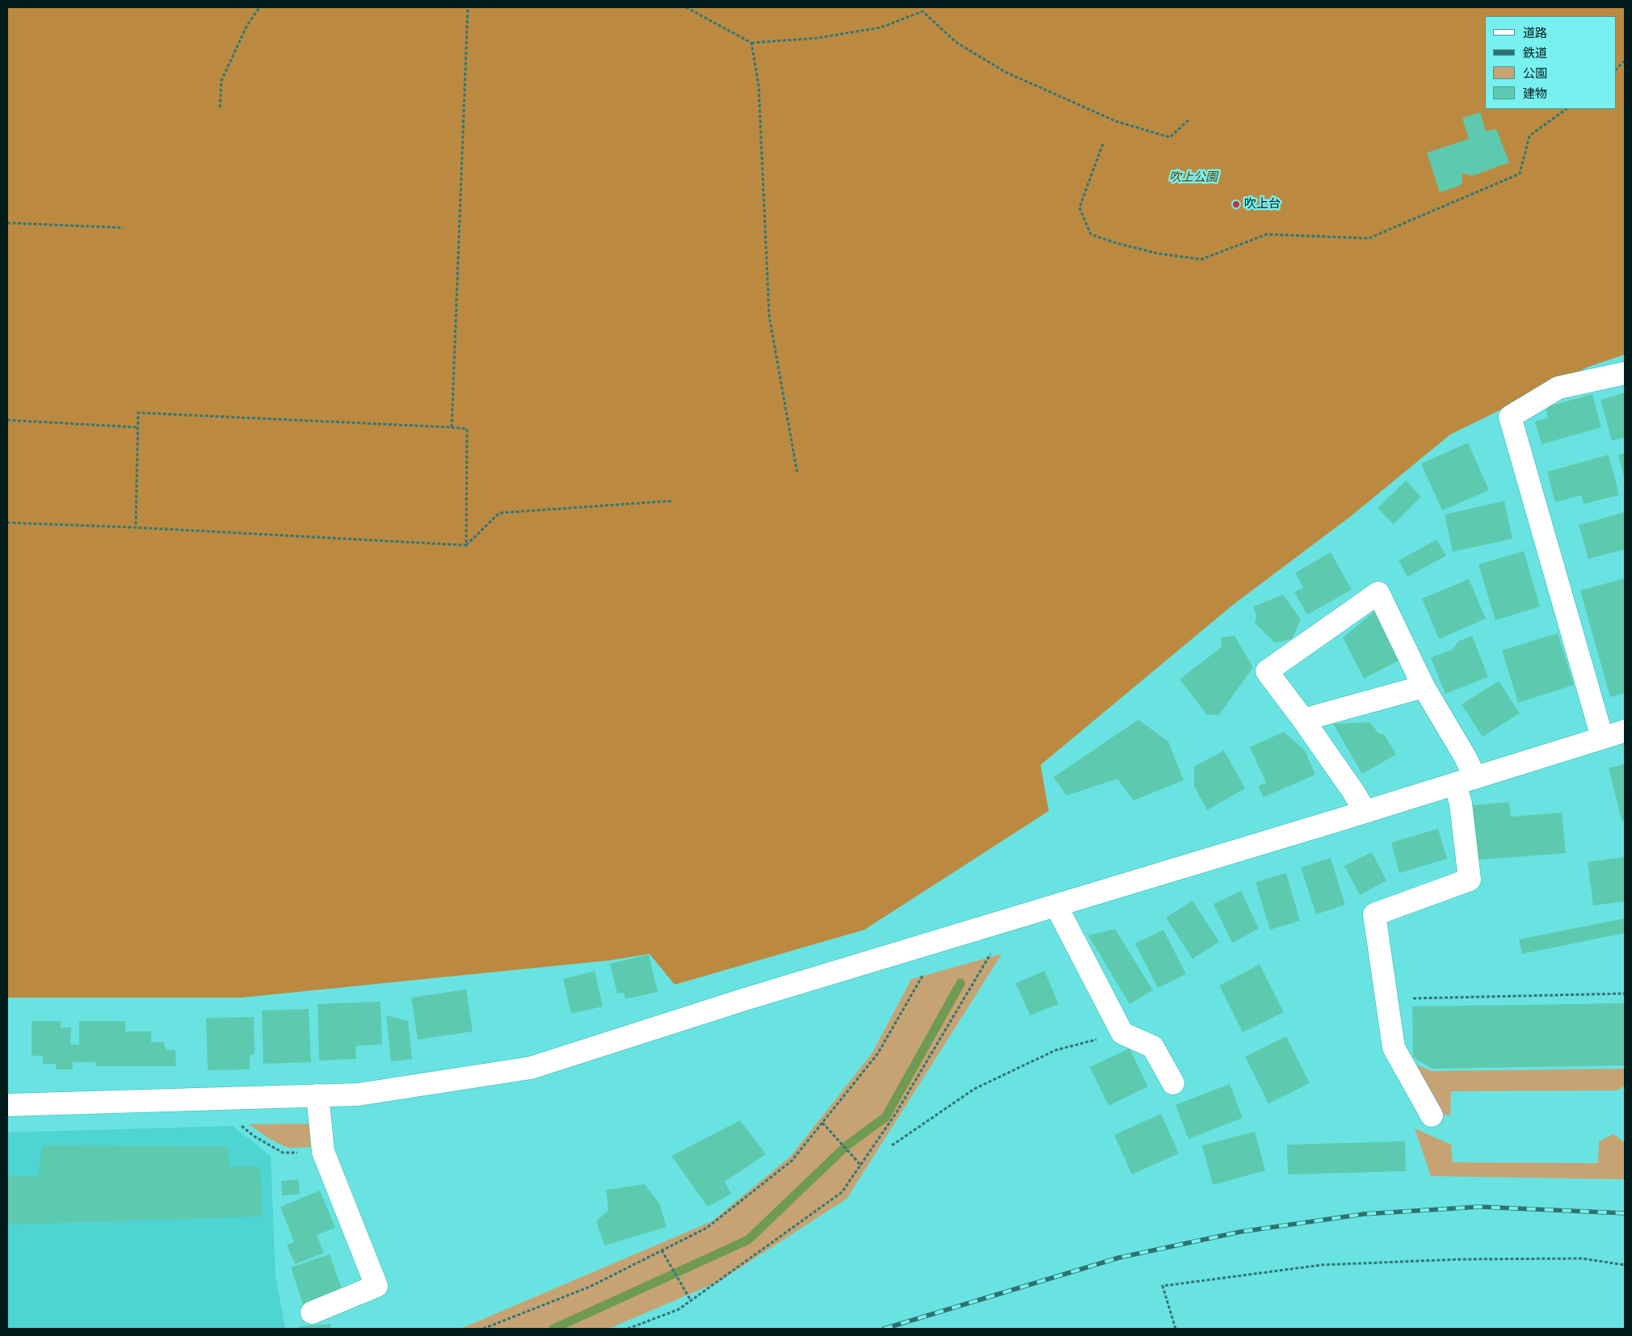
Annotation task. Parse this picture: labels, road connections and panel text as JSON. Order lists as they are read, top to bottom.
{
  "parks": ["吹上公園"],
  "places": ["吹上台"],
  "legend": [
    "道路",
    "鉄道",
    "公園",
    "建物"
  ]
}
